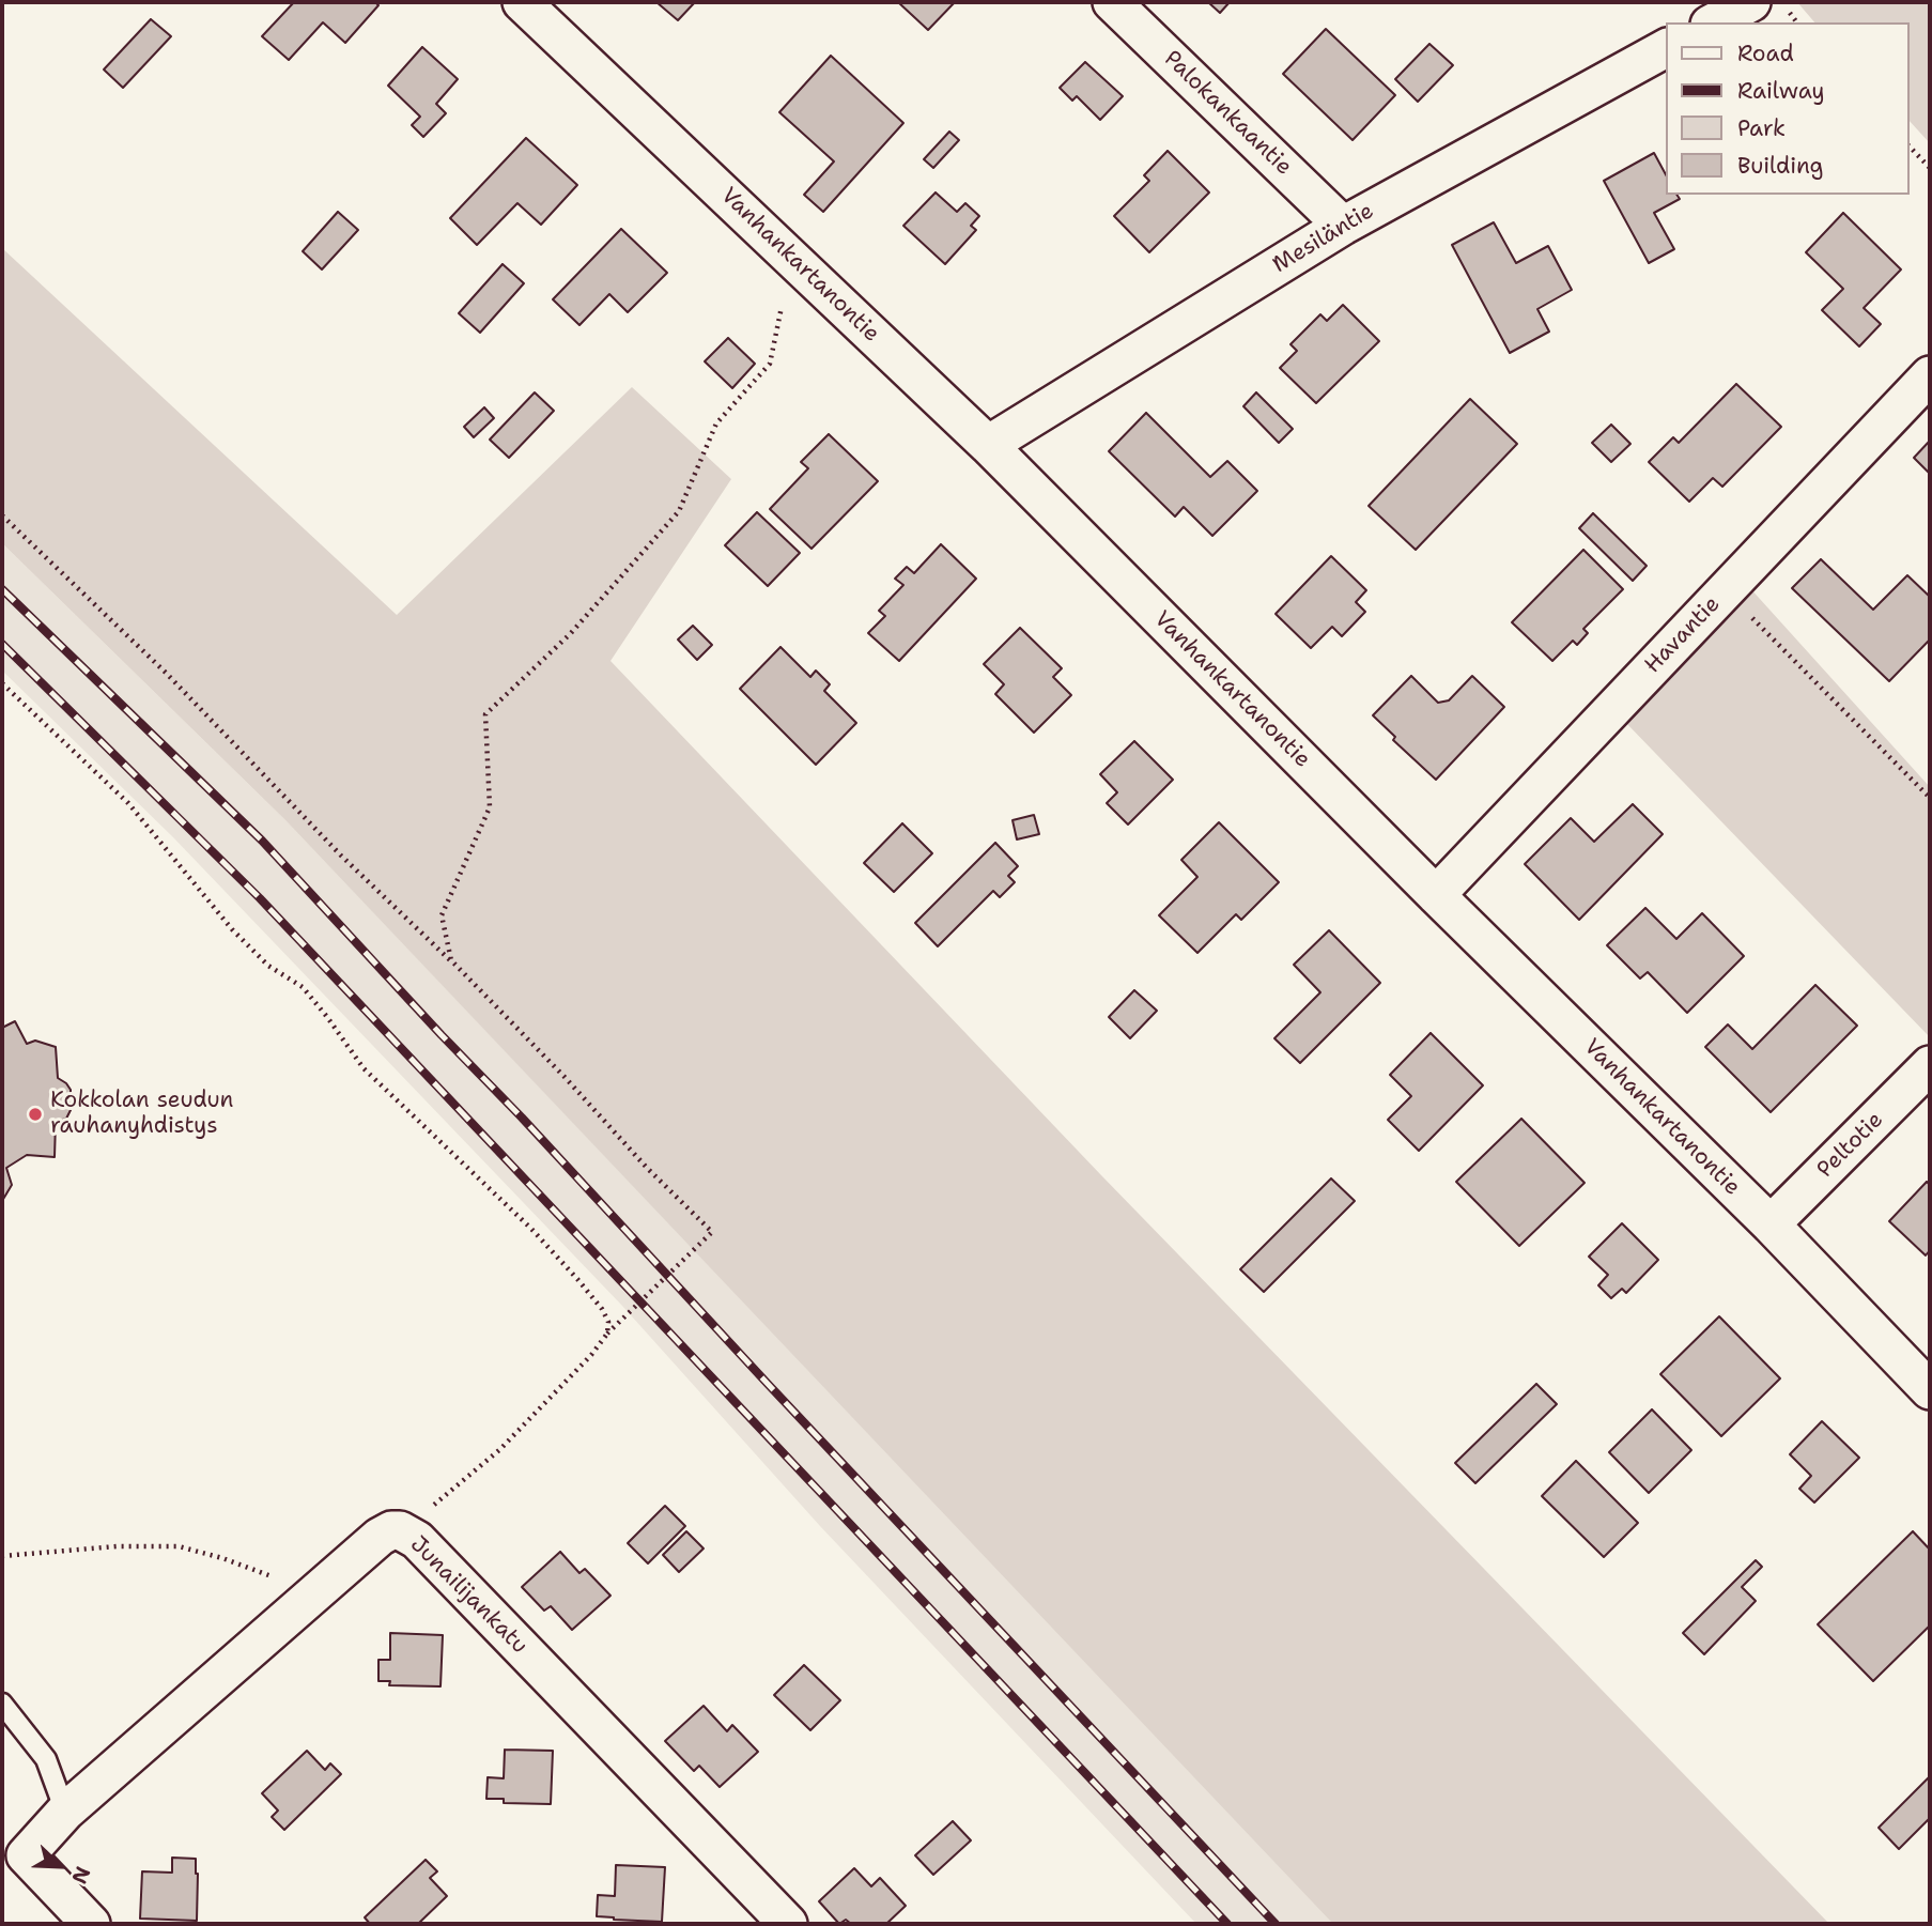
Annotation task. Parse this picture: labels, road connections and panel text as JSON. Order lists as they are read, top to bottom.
{
  "streets": {
    "street": [
      "Palokankaantie",
      "Mesiläntie",
      "Vanhankartanontie",
      "Havantie",
      "Peltotie",
      "Junailijankatu"
    ]
  },
  "crossings": [
    ["Palokankaantie", "Mesiläntie"],
    ["Mesiläntie", "Vanhankartanontie"],
    ["Vanhankartanontie", "Havantie"],
    ["Vanhankartanontie", "Peltotie"]
  ],
  "places": ["Kokkolan seudun rauhanyhdistys"],
  "legend": [
    "Road",
    "Railway",
    "Park",
    "Building"
  ],
  "north": "bottom right"
}
